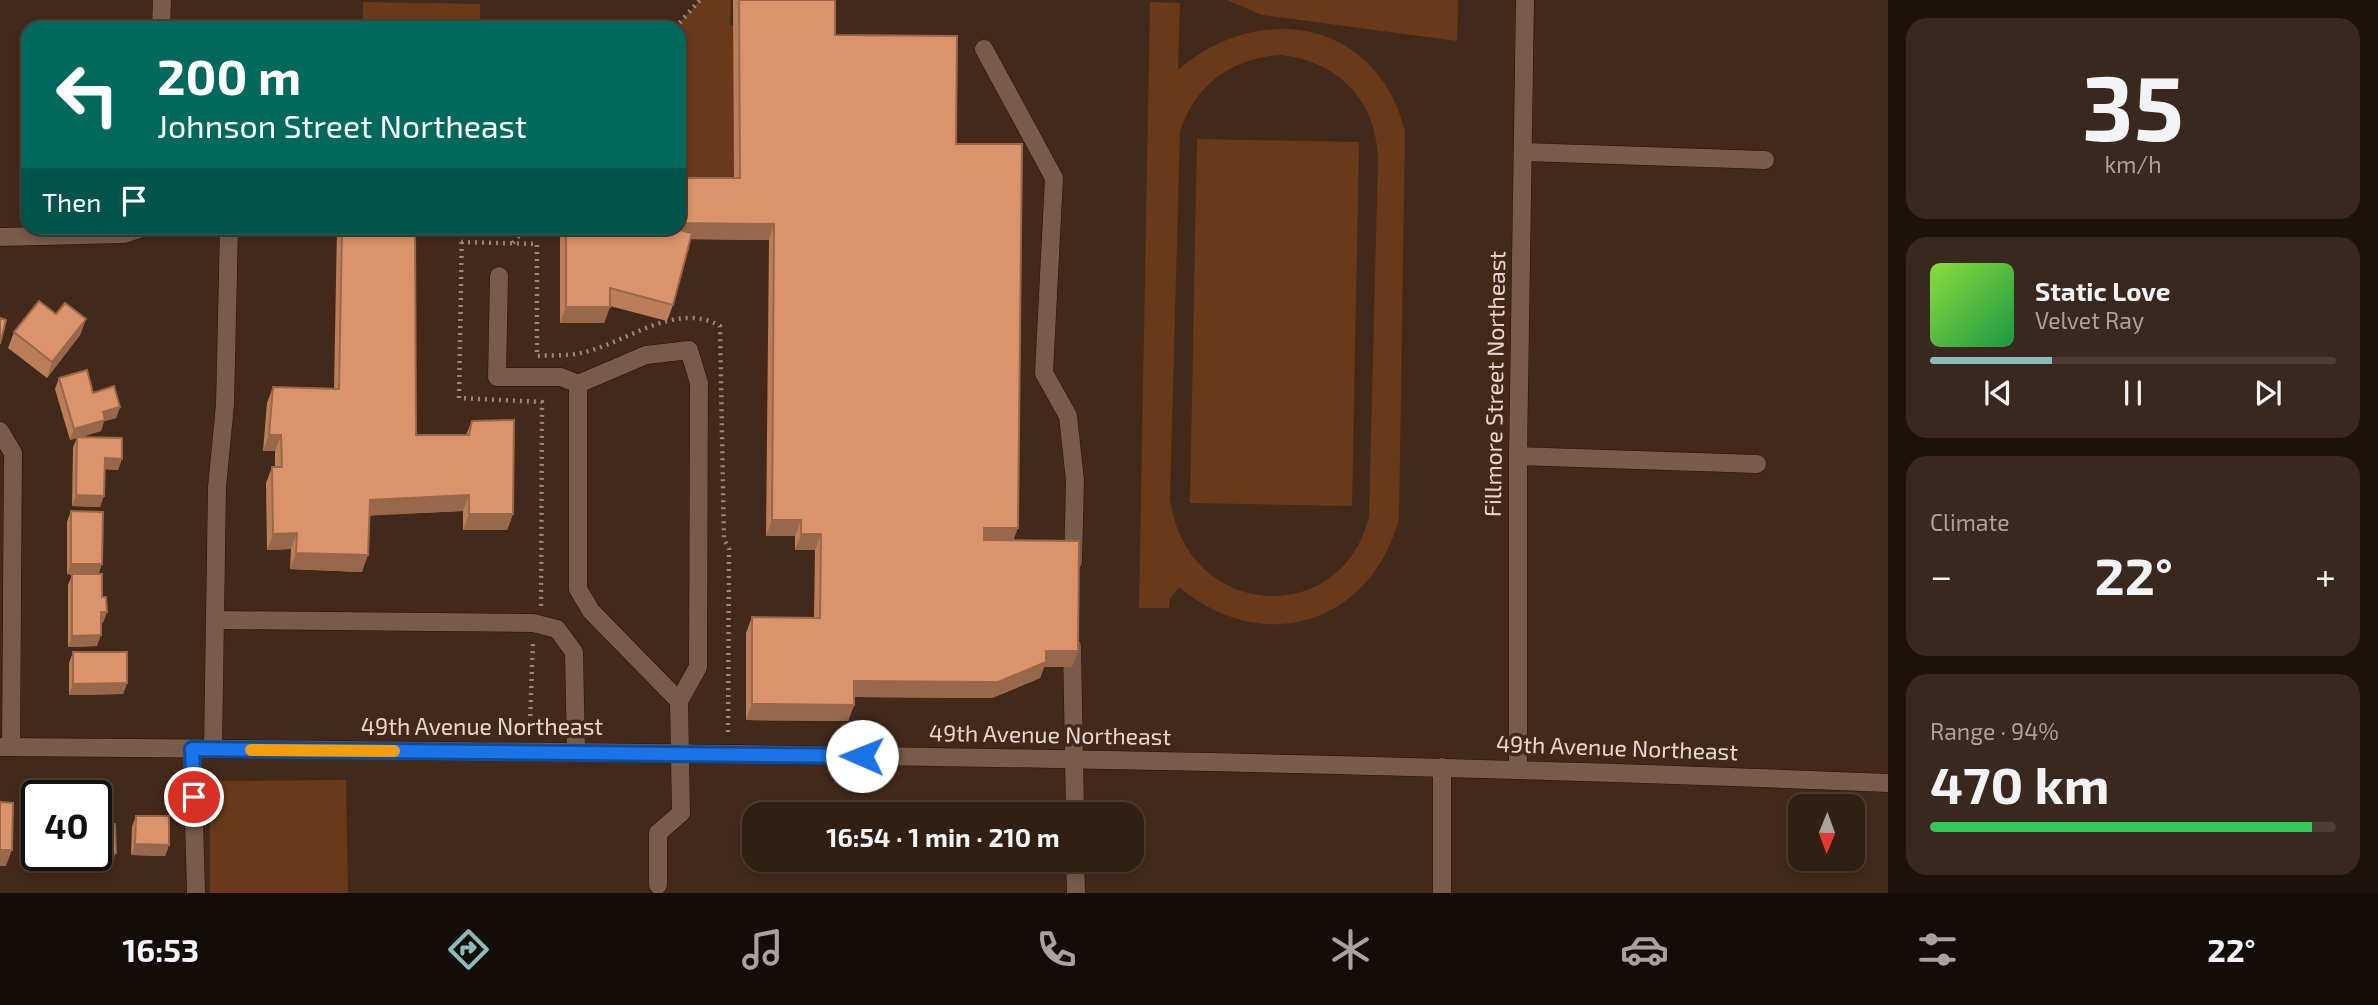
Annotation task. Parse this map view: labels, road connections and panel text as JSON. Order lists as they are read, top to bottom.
{
  "streets": {
    "street": ["Fillmore Street Northeast", "49th Avenue Northeast"]
  },
  "crossings": [
    ["Fillmore Street Northeast", "49th Avenue Northeast"]
  ],
  "north": "bottom",
  "page": {
    "tile": [
      ["35", "km/h"],
      "Climate",
      ["Range · 94%", "470 km"]
    ],
    "turn": ["200 m", "Johnson Street Northeast"],
    "then": "Then",
    "song": ["Static Love", "Velvet Ray"],
    "heat": ["−", "22°", "+"],
    "limit": "40",
    "trip": "16:54 · 1 min · 210 m",
    "tabs": ["16:53", "22°"]
  }
}
